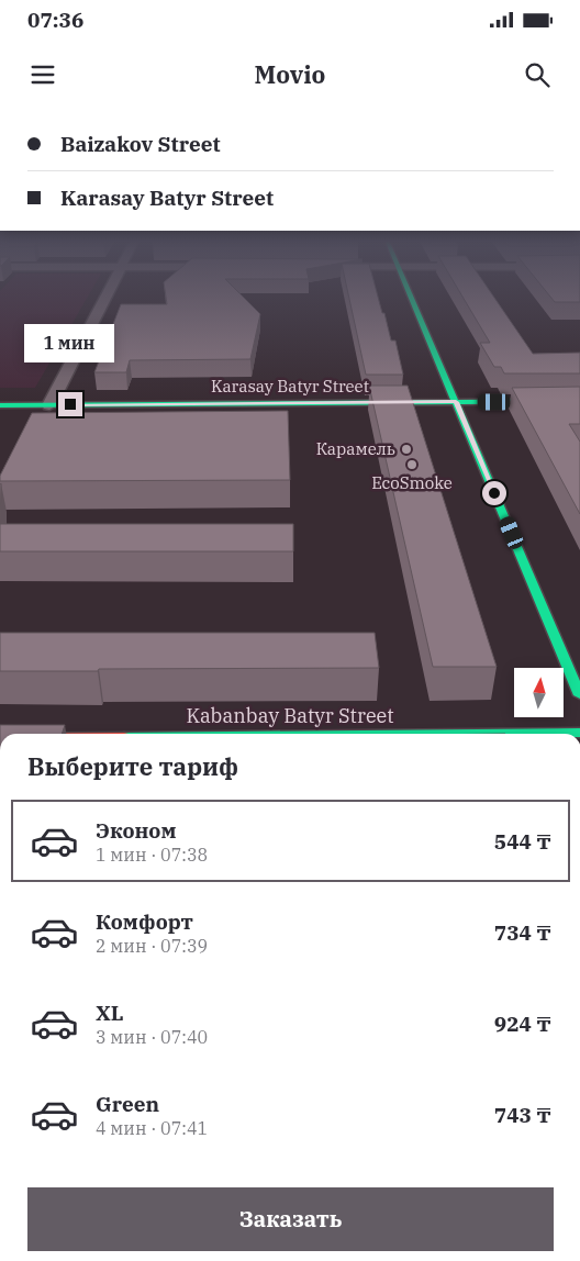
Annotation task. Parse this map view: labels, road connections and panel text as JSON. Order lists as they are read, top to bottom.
{
  "streets": {
    "street": ["Karasay Batyr Street", "Kabanbay Batyr Street"]
  },
  "places": ["Карамель", "EcoSmoke"],
  "north": "top",
  "page": {
    "status": "07:36",
    "header": "Movio",
    "banner": ["Baizakov Street", "Karasay Batyr Street"],
    "bubble": "1 мин",
    "heading": "Выберите тариф",
    "list": [
      {
        "name": "Эконом",
        "note": "1 мин · 07:38",
        "value": "544 ₸"
      },
      {
        "name": "Комфорт",
        "note": "2 мин · 07:39",
        "value": "734 ₸"
      },
      {
        "name": "XL",
        "note": "3 мин · 07:40",
        "value": "924 ₸"
      },
      {
        "name": "Green",
        "note": "4 мин · 07:41",
        "value": "743 ₸"
      }
    ],
    "buttons": "Заказать"
  }
}
